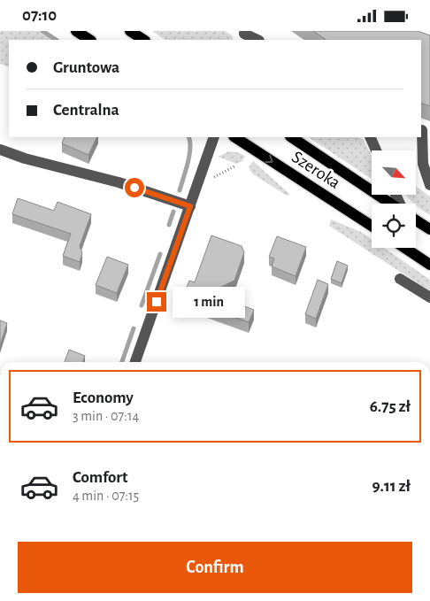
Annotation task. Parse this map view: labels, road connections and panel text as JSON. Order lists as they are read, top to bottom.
{
  "streets": {
    "main road": ["Szeroka"]
  },
  "north": "bottom right",
  "page": {
    "status": "07:10",
    "banner": ["Gruntowa", "Centralna"],
    "bubble": "1 min",
    "list": [
      {
        "name": "Economy",
        "note": "3 min · 07:14",
        "value": "6.75 zł"
      },
      {
        "name": "Comfort",
        "note": "4 min · 07:15",
        "value": "9.11 zł"
      }
    ],
    "buttons": "Confirm"
  }
}
